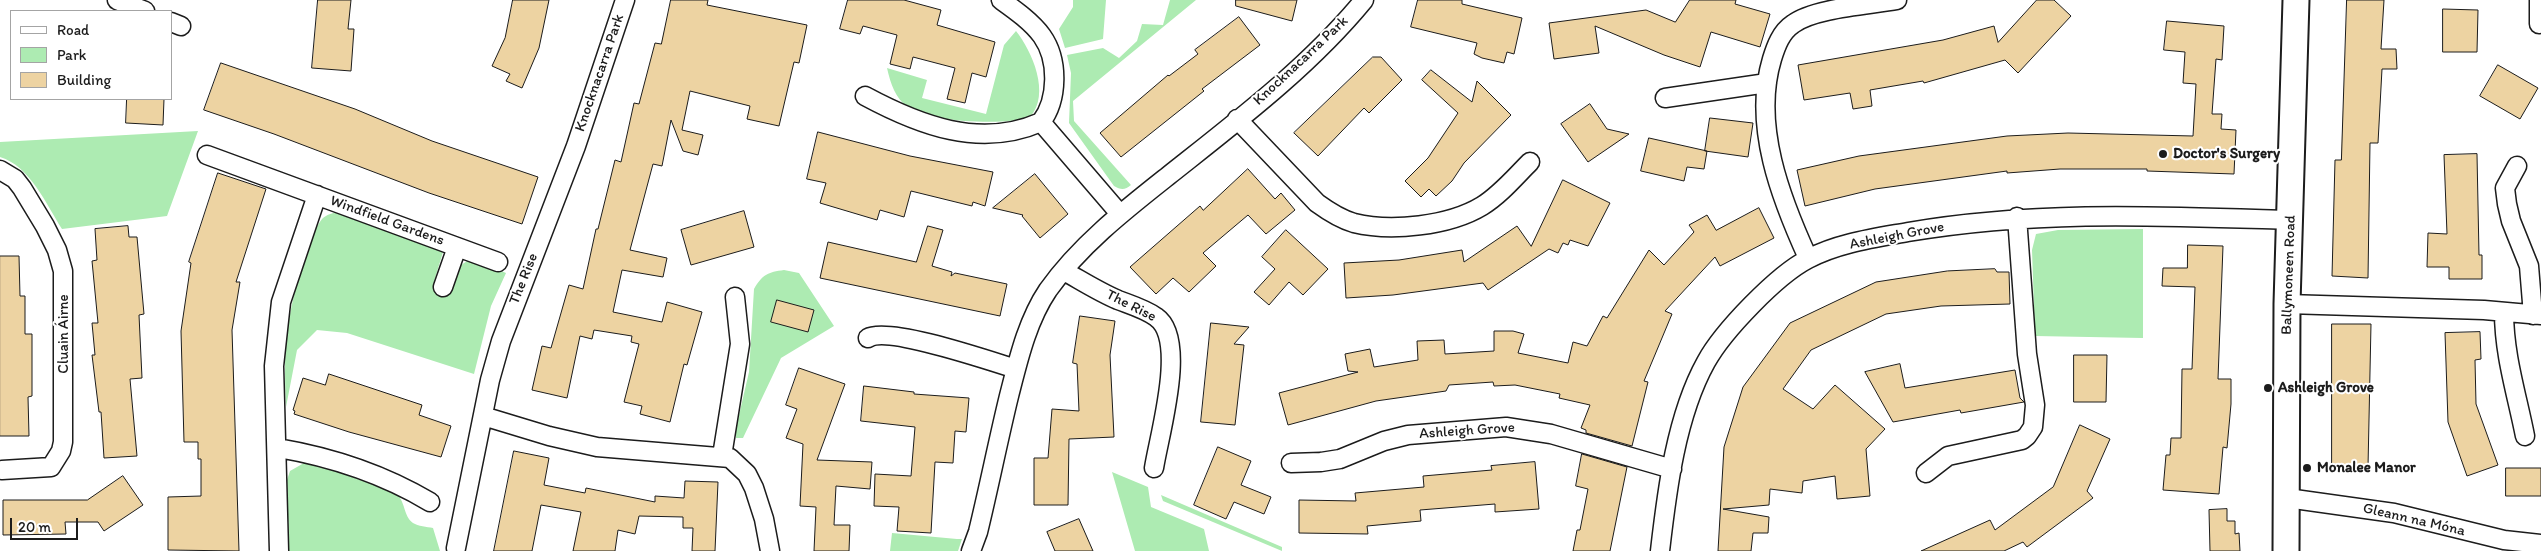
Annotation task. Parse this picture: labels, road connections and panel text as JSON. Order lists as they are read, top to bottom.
{
  "streets": {
    "street": [
      "Knocknacarra Park",
      "Windfield Gardens",
      "Ashleigh Grove",
      "Ballymoneen Road",
      "The Rise",
      "Cluain Áirne",
      "Gleann na Móna"
    ]
  },
  "crossings": [
    ["Knocknacarra Park", "The Rise"],
    ["Ashleigh Grove", "Ballymoneen Road"],
    ["Ballymoneen Road", "Gleann na Móna"]
  ],
  "places": ["Doctor's Surgery", "Ashleigh Grove", "Monalee Manor"],
  "legend": ["Road", "Park", "Building"],
  "scale_bar": "20 m"
}
